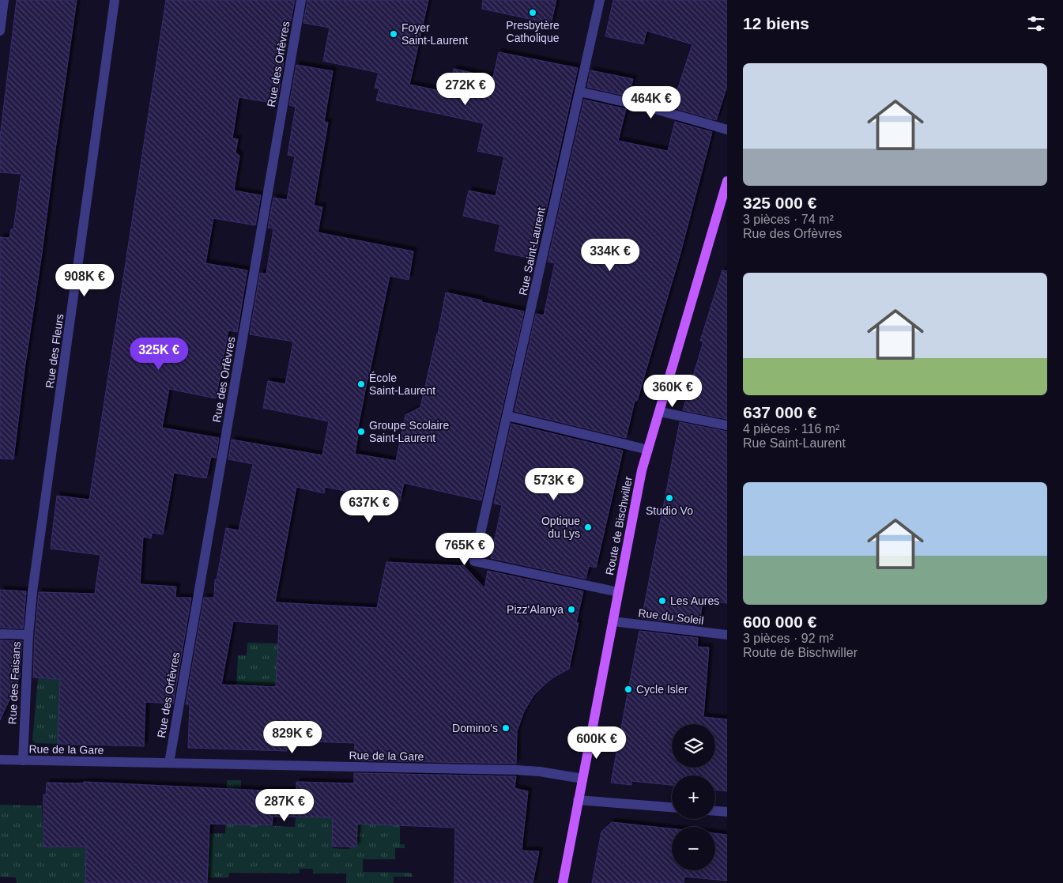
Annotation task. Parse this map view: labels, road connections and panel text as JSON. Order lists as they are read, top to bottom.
{
  "streets": {
    "main road": ["Route de Bischwiller"],
    "street": [
      "Rue des Orfèvres",
      "Rue Saint-Laurent",
      "Rue des Fleurs",
      "Rue du Soleil",
      "Rue des Faisans",
      "Rue de la Gare"
    ]
  },
  "crossings": [
    ["Rue des Orfèvres", "Rue de la Gare"],
    ["Rue Saint-Laurent", "Route de Bischwiller"],
    ["Rue des Fleurs", "Rue des Faisans"],
    ["Route de Bischwiller", "Rue du Soleil"],
    ["Route de Bischwiller", "Rue de la Gare"],
    ["Rue des Faisans", "Rue de la Gare"]
  ],
  "places": [
    "Presbytère Catholique",
    "Foyer Saint-Laurent",
    "École Saint-Laurent",
    "Groupe Scolaire Saint-Laurent",
    "Studio Vo",
    "Optique du Lys",
    "Les Aures",
    "Pizz'Alanya",
    "Cycle Isler",
    "Domino's"
  ],
  "page": {
    "heading": "12 biens",
    "list": [
      {
        "name": "325 000 €",
        "note": "3 pièces · 74 m² · Rue des Orfèvres"
      },
      {
        "name": "637 000 €",
        "note": "4 pièces · 116 m² · Rue Saint-Laurent"
      },
      {
        "name": "600 000 €",
        "note": "3 pièces · 92 m² · Route de Bischwiller"
      }
    ],
    "price": [
      "272K €",
      "464K €",
      "334K €",
      "908K €",
      "325K €",
      "360K €",
      "573K €",
      "637K €",
      "765K €",
      "829K €",
      "600K €",
      "287K €"
    ],
    "map_buttons": ["+", "−"]
  }
}
